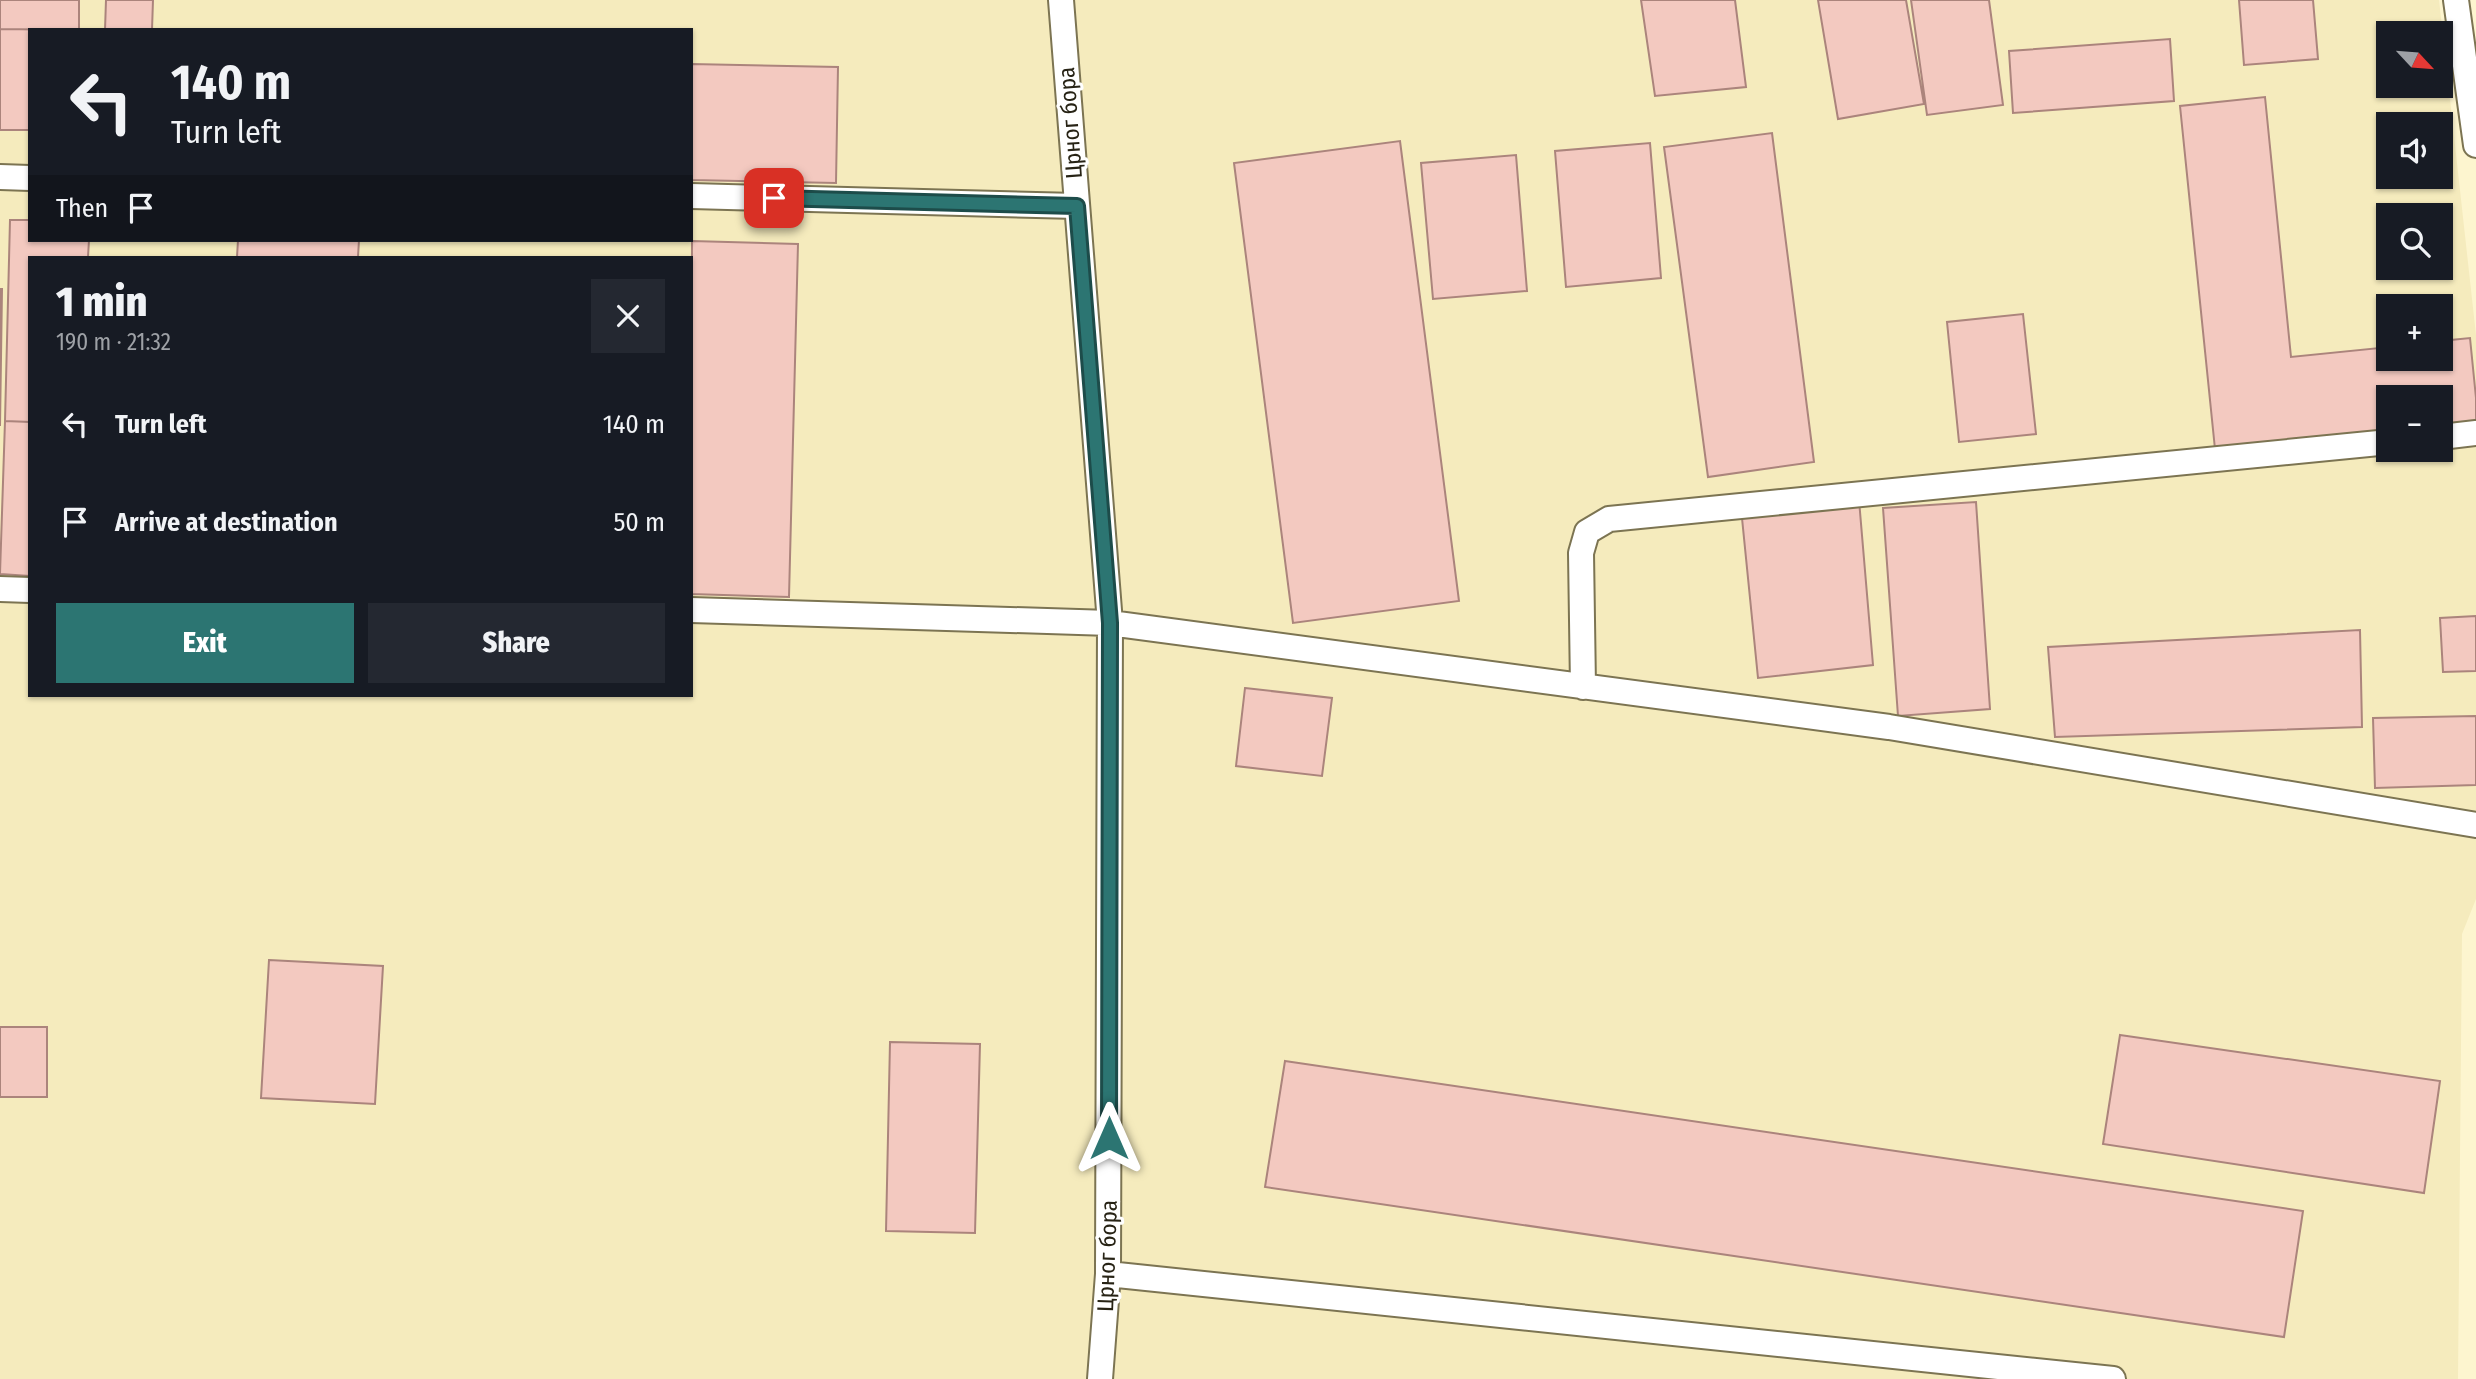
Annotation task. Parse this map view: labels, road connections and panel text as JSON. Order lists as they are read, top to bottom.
{
  "streets": {
    "lane": ["Црног бора"]
  },
  "north": "bottom right",
  "page": {
    "map_buttons": ["+", "−"],
    "turn": ["140 m", "Turn left"],
    "then": "Then",
    "heading": ["1 min", "190 m · 21:32"],
    "list": [
      {
        "name": "Turn left",
        "value": "140 m"
      },
      {
        "name": "Arrive at destination",
        "value": "50 m"
      }
    ],
    "buttons": ["Exit", "Share"]
  }
}
